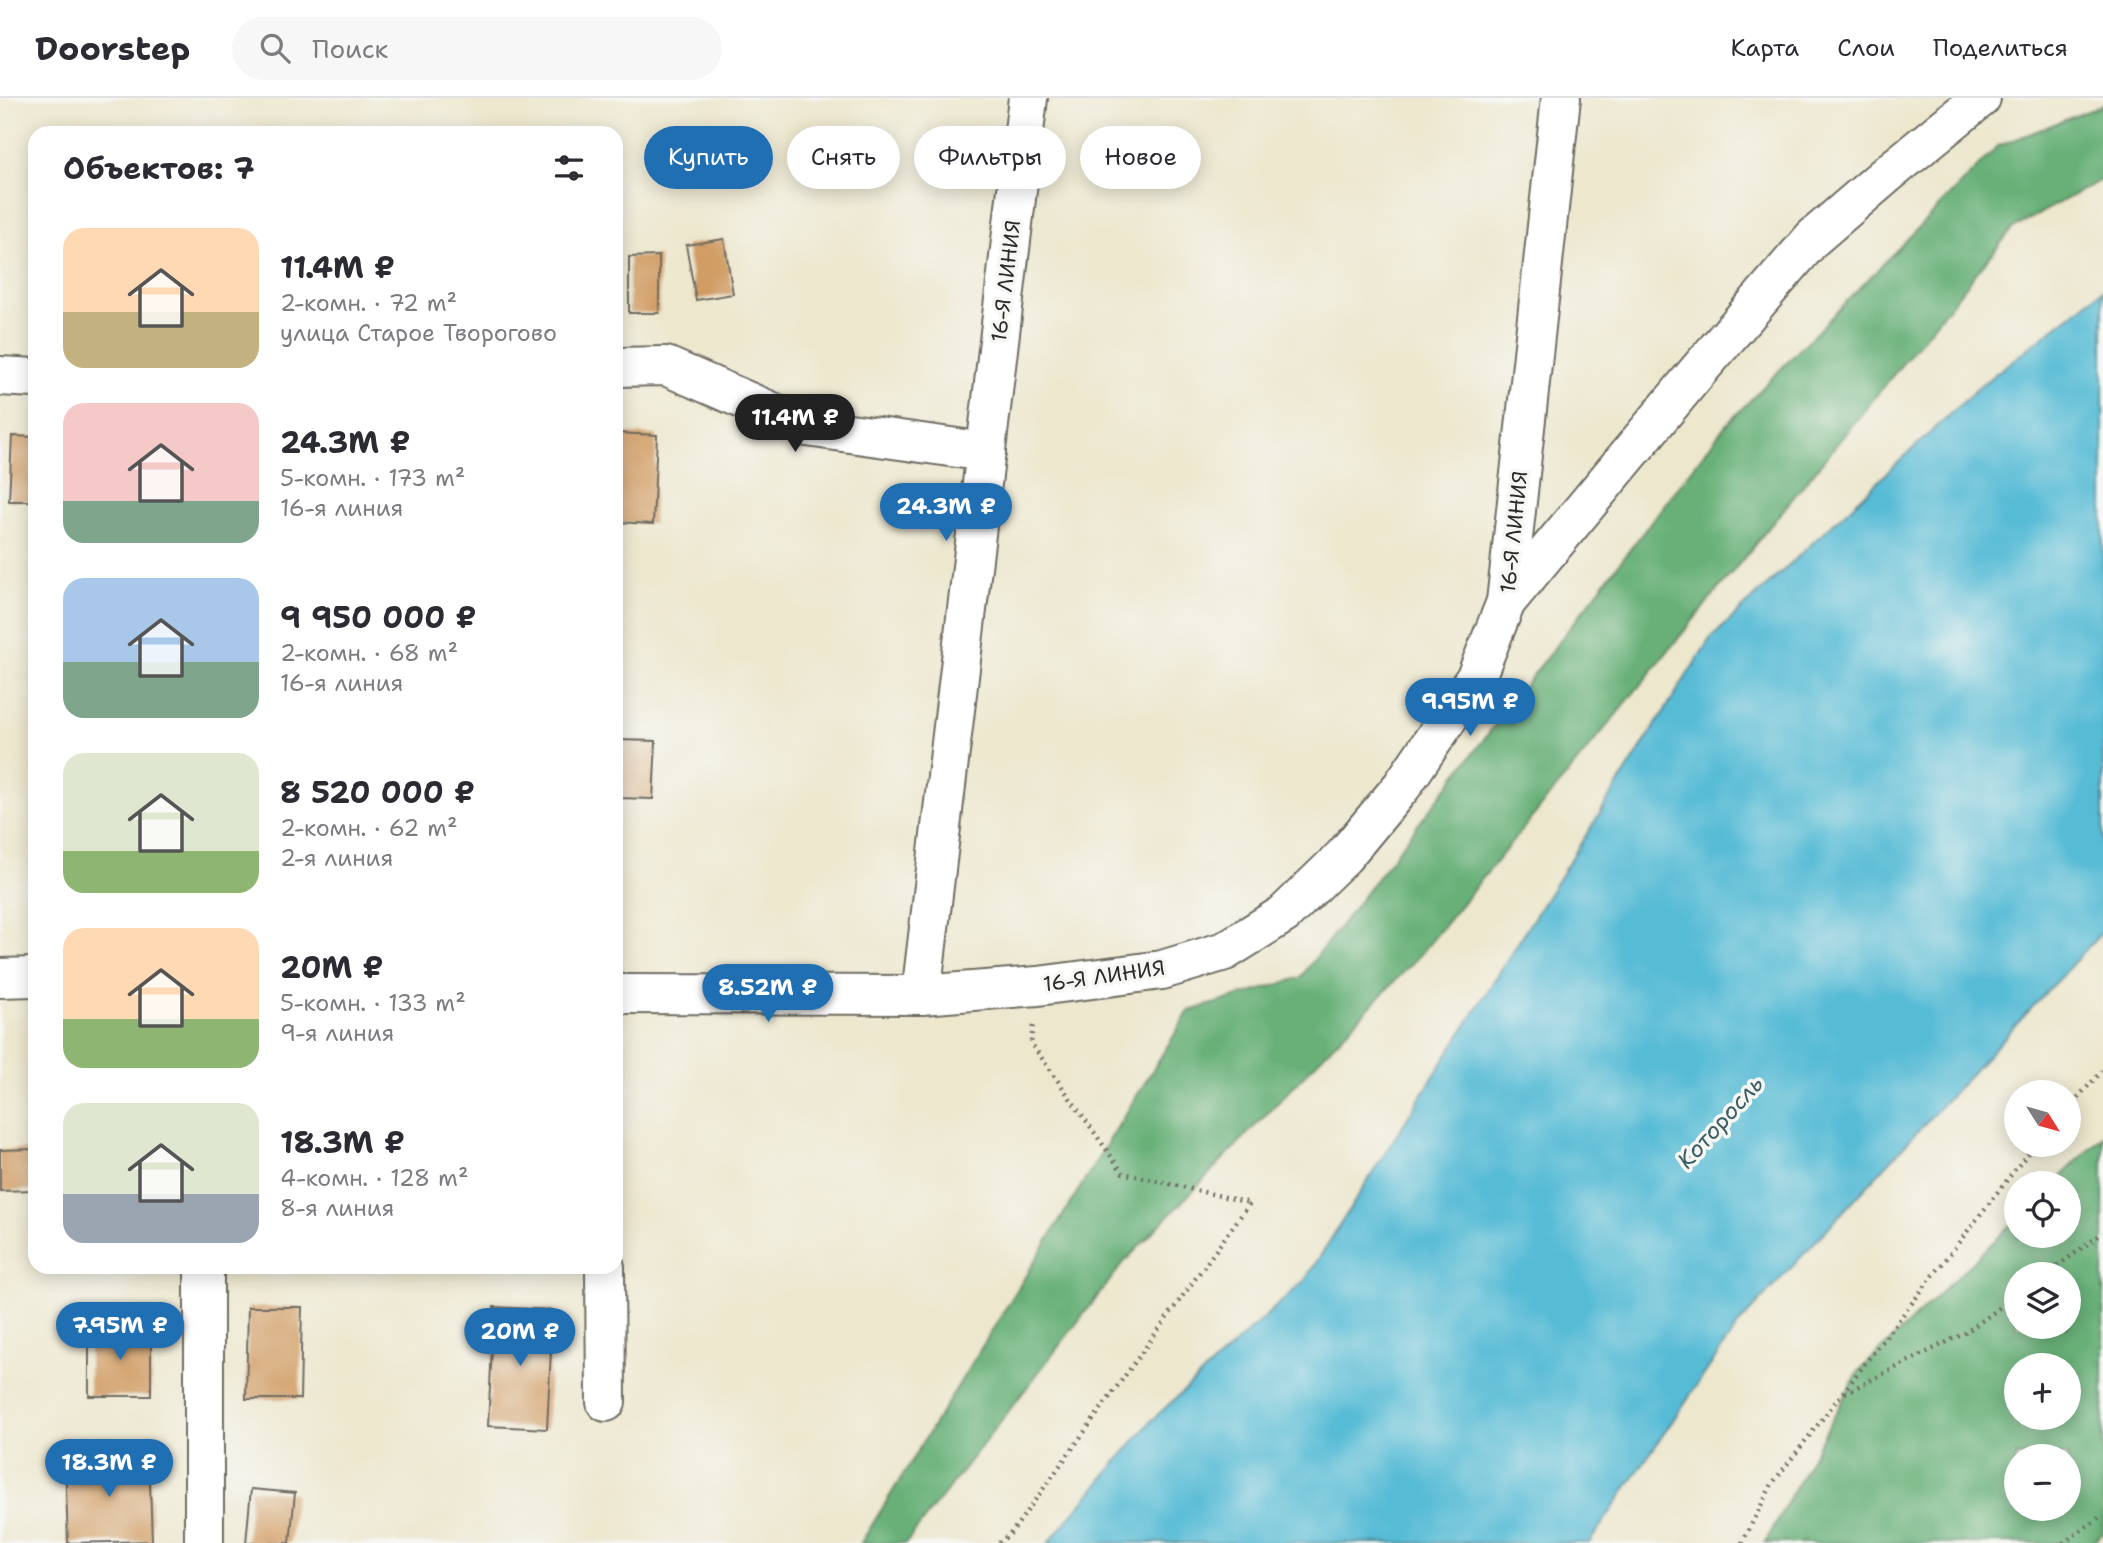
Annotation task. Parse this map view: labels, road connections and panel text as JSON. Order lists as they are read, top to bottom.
{
  "streets": {
    "street": ["16-Я ЛИНИЯ"]
  },
  "water": ["Которосль"],
  "north": "bottom right",
  "page": {
    "header": "Doorstep",
    "search": "Поиск",
    "nav": ["Карта", "Слои", "Поделиться"],
    "chip": [
      "Купить",
      "Снять",
      "Фильтры",
      "Новое"
    ],
    "heading": "Объектов: 7",
    "list": [
      {
        "name": "11.4M ₽",
        "note": "2-комн. · 72 m² · улица Старое Творогово"
      },
      {
        "name": "24.3M ₽",
        "note": "5-комн. · 173 m² · 16-я линия"
      },
      {
        "name": "9 950 000 ₽",
        "note": "2-комн. · 68 m² · 16-я линия"
      },
      {
        "name": "8 520 000 ₽",
        "note": "2-комн. · 62 m² · 2-я линия"
      },
      {
        "name": "20M ₽",
        "note": "5-комн. · 133 m² · 9-я линия"
      },
      {
        "name": "18.3M ₽",
        "note": "4-комн. · 128 m² · 8-я линия"
      }
    ],
    "price": [
      "11.4M ₽",
      "24.3M ₽",
      "9.95M ₽",
      "8.52M ₽",
      "7.95M ₽",
      "20M ₽",
      "18.3M ₽"
    ],
    "map_buttons": ["+", "−"]
  }
}
